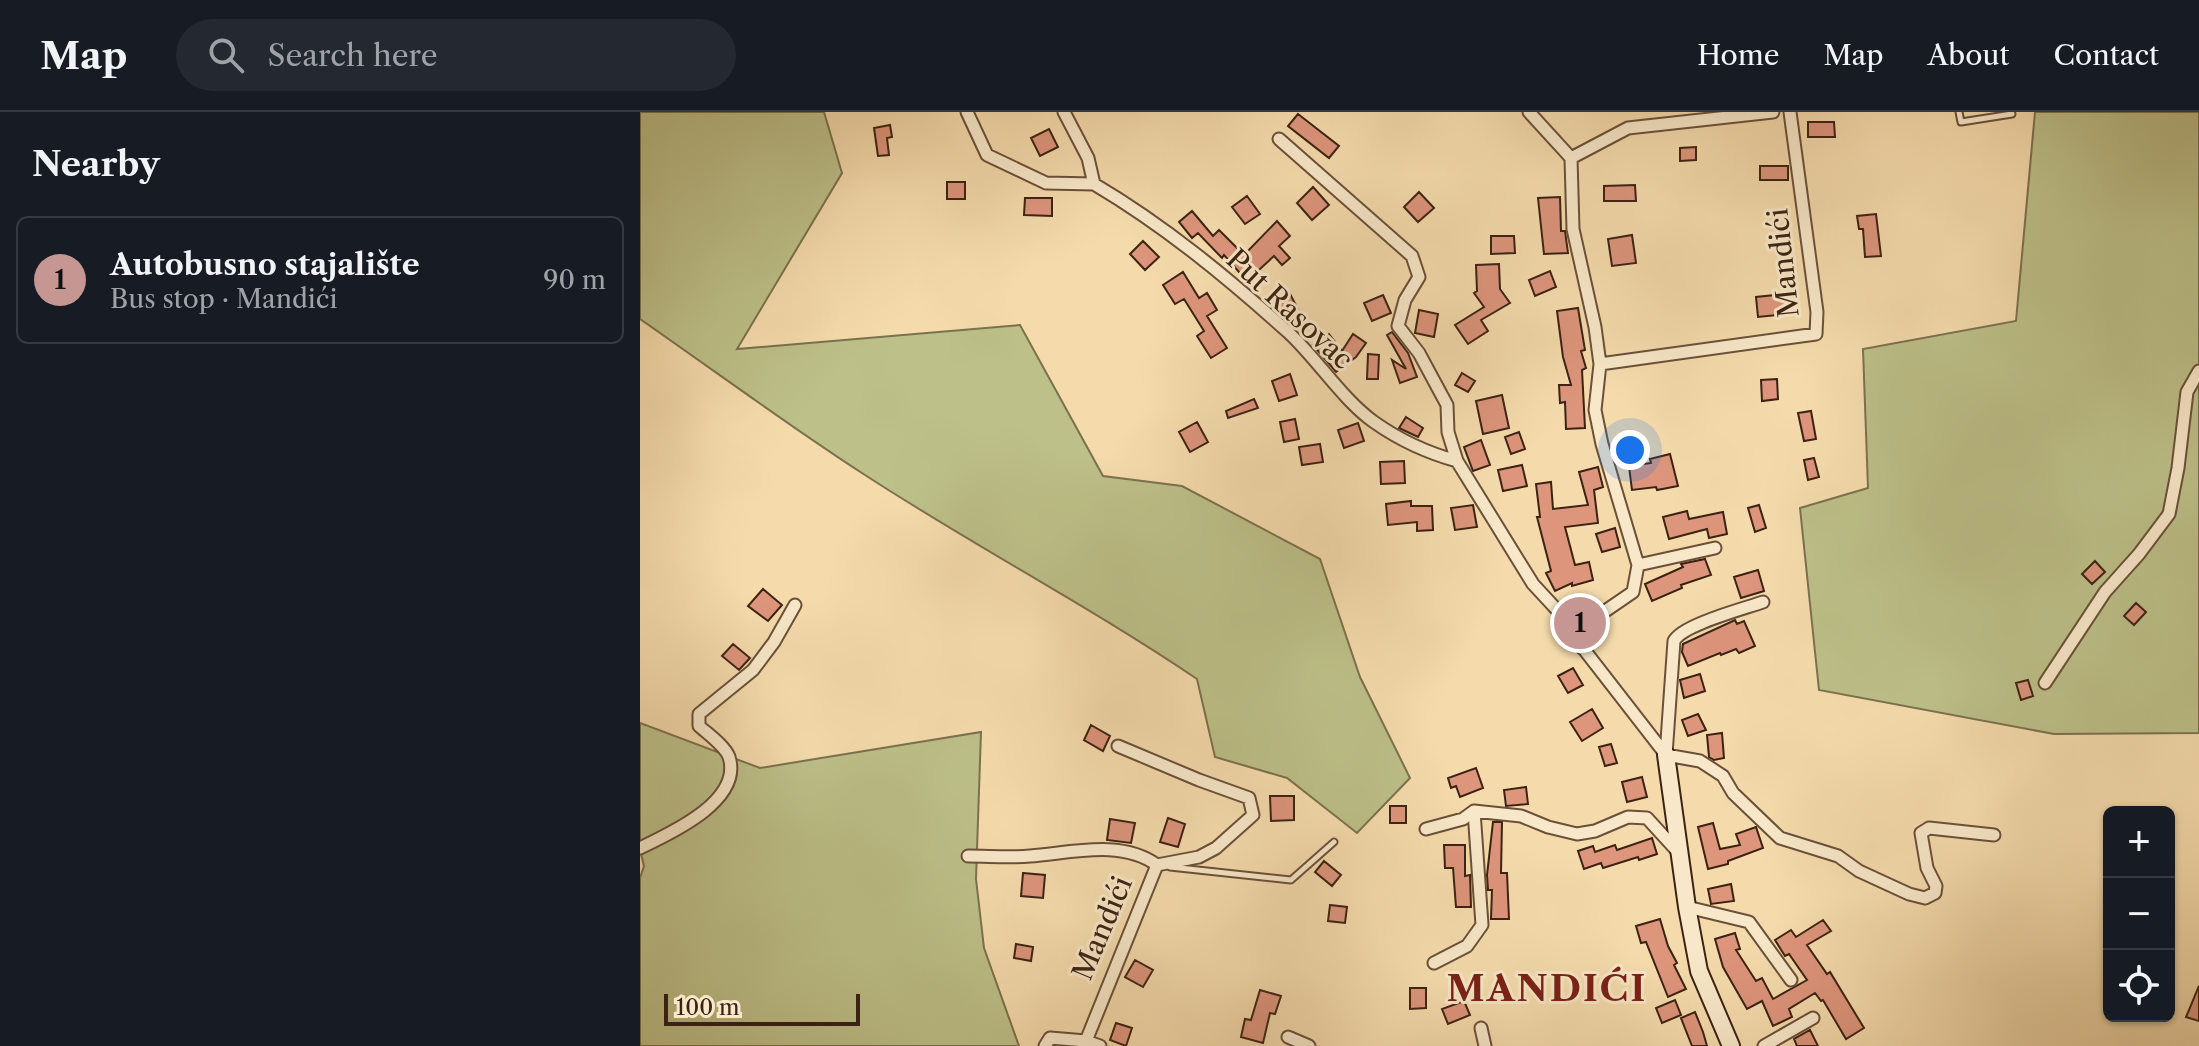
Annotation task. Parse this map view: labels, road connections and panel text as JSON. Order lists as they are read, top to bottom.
{
  "streets": {
    "street": ["Mandići", "Put Rasovac"]
  },
  "districts": ["MANDIĆI"],
  "scale_bar": "100 m",
  "page": {
    "header": "Map",
    "search": "Search here",
    "nav": [
      "Home",
      "Map",
      "About",
      "Contact"
    ],
    "heading": "Nearby",
    "list": [
      {
        "mark": "1",
        "name": "Autobusno stajalište",
        "note": "Bus stop · Mandići",
        "value": "90 m"
      }
    ],
    "pins": "1",
    "map_buttons": ["+", "−"],
    "scale": "100 m"
  }
}
